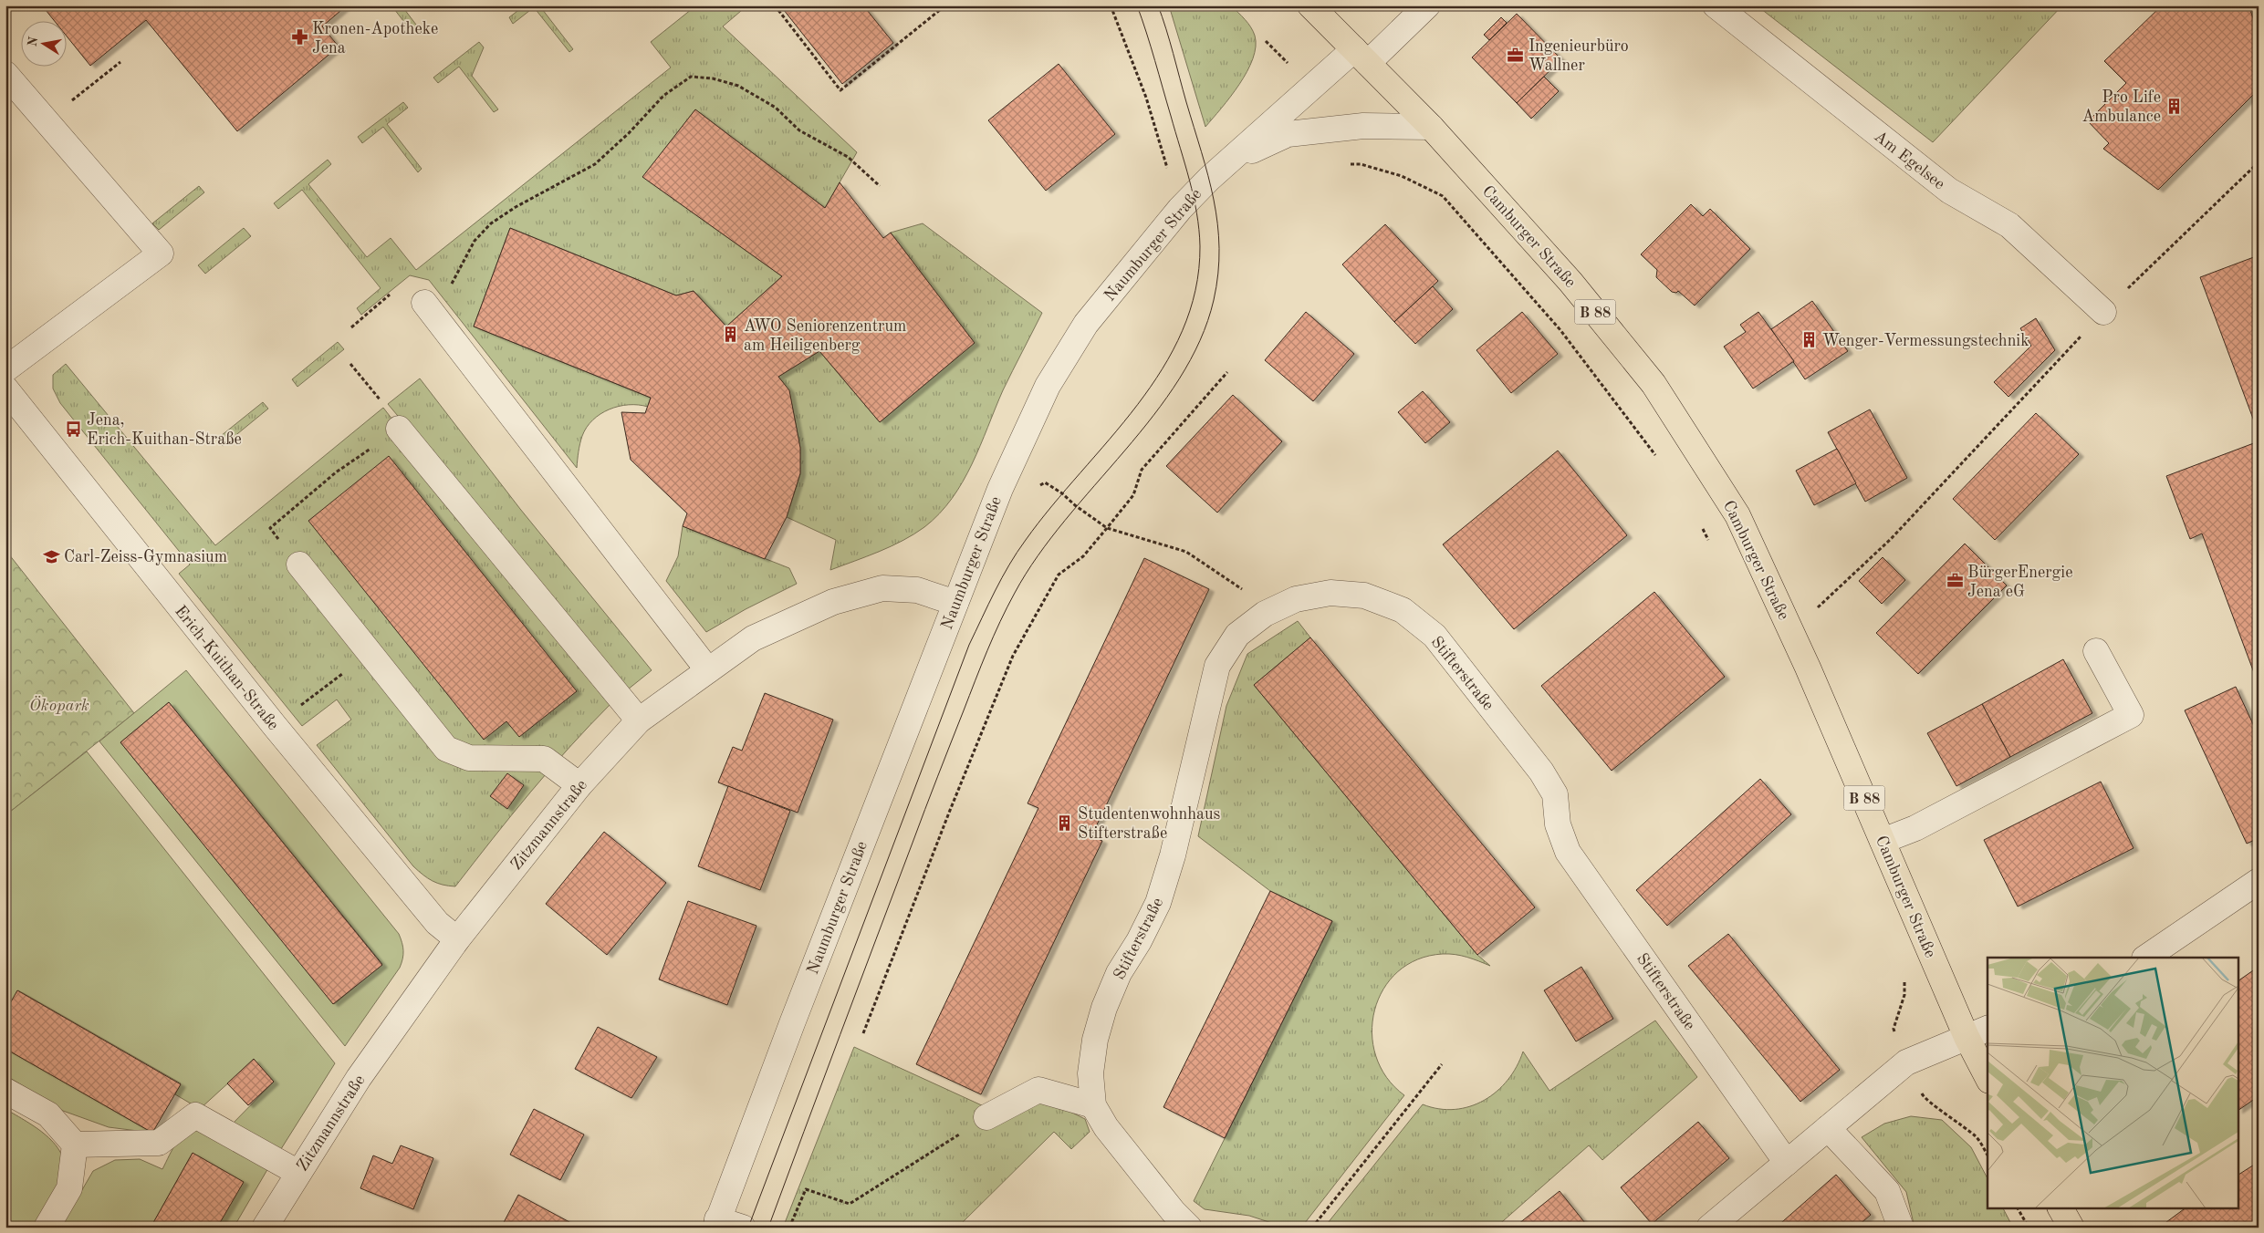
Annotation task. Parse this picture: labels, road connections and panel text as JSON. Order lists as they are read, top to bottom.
{
  "streets": {
    "main road": ["Camburger Straße", "B 88"],
    "street": [
      "Am Egelsee",
      "Naumburger Straße",
      "Erich-Kuithan-Straße",
      "Stifterstraße",
      "Zitzmannstraße"
    ]
  },
  "crossings": [
    ["Camburger Straße", "Naumburger Straße"],
    ["Camburger Straße", "B 88"],
    ["Naumburger Straße", "B 88"],
    ["Naumburger Straße", "Zitzmannstraße"],
    ["Erich-Kuithan-Straße", "Zitzmannstraße"]
  ],
  "parks": ["Ökopark"],
  "places": {
    "pharmacy": ["Kronen-Apotheke Jena"],
    "office": ["Ingenieurbüro Wallner", "BürgerEnergie Jena eG"],
    "building": [
      "Pro Life Ambulance",
      "AWO Seniorenzentrum am Heiligenberg",
      "Wenger-Vermessungstechnik",
      "Studentenwohnhaus Stifterstraße"
    ],
    "bus stop": ["Jena, Erich-Kuithan-Straße"],
    "school or university": ["Carl-Zeiss-Gymnasium"]
  },
  "north": "left"
}
